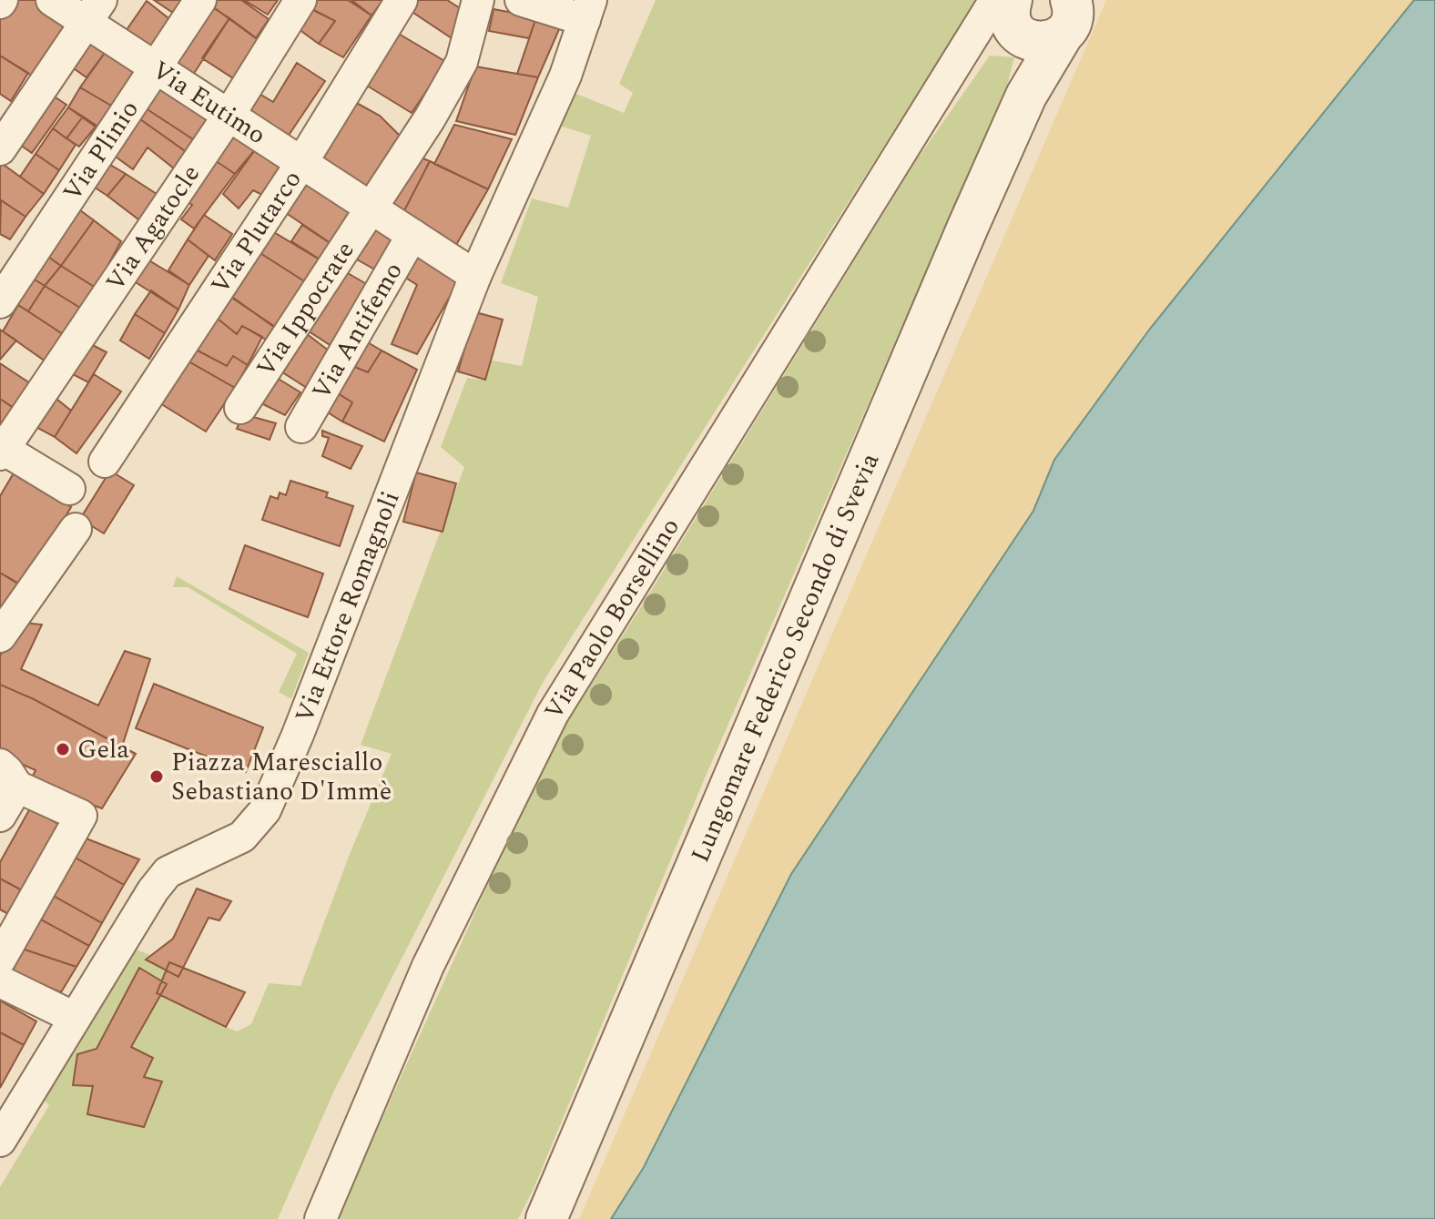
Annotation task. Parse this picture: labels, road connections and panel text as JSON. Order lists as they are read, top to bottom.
{
  "streets": {
    "street": [
      "Via Eutimo",
      "Via Plinio",
      "Via Agatocle",
      "Via Plutarco",
      "Via Ippocrate",
      "Via Antifemo",
      "Via Ettore Romagnoli",
      "Via Paolo Borsellino",
      "Lungomare Federico Secondo di Svevia"
    ]
  },
  "crossings": [
    ["Via Eutimo", "Via Plinio"],
    ["Via Eutimo", "Via Agatocle"],
    ["Via Eutimo", "Via Plutarco"],
    ["Via Eutimo", "Via Ippocrate"],
    ["Via Eutimo", "Via Antifemo"],
    ["Via Eutimo", "Via Ettore Romagnoli"],
    ["Via Paolo Borsellino", "Lungomare Federico Secondo di Svevia"]
  ],
  "places": ["Gela", "Piazza Maresciallo Sebastiano D'Immè"]
}
